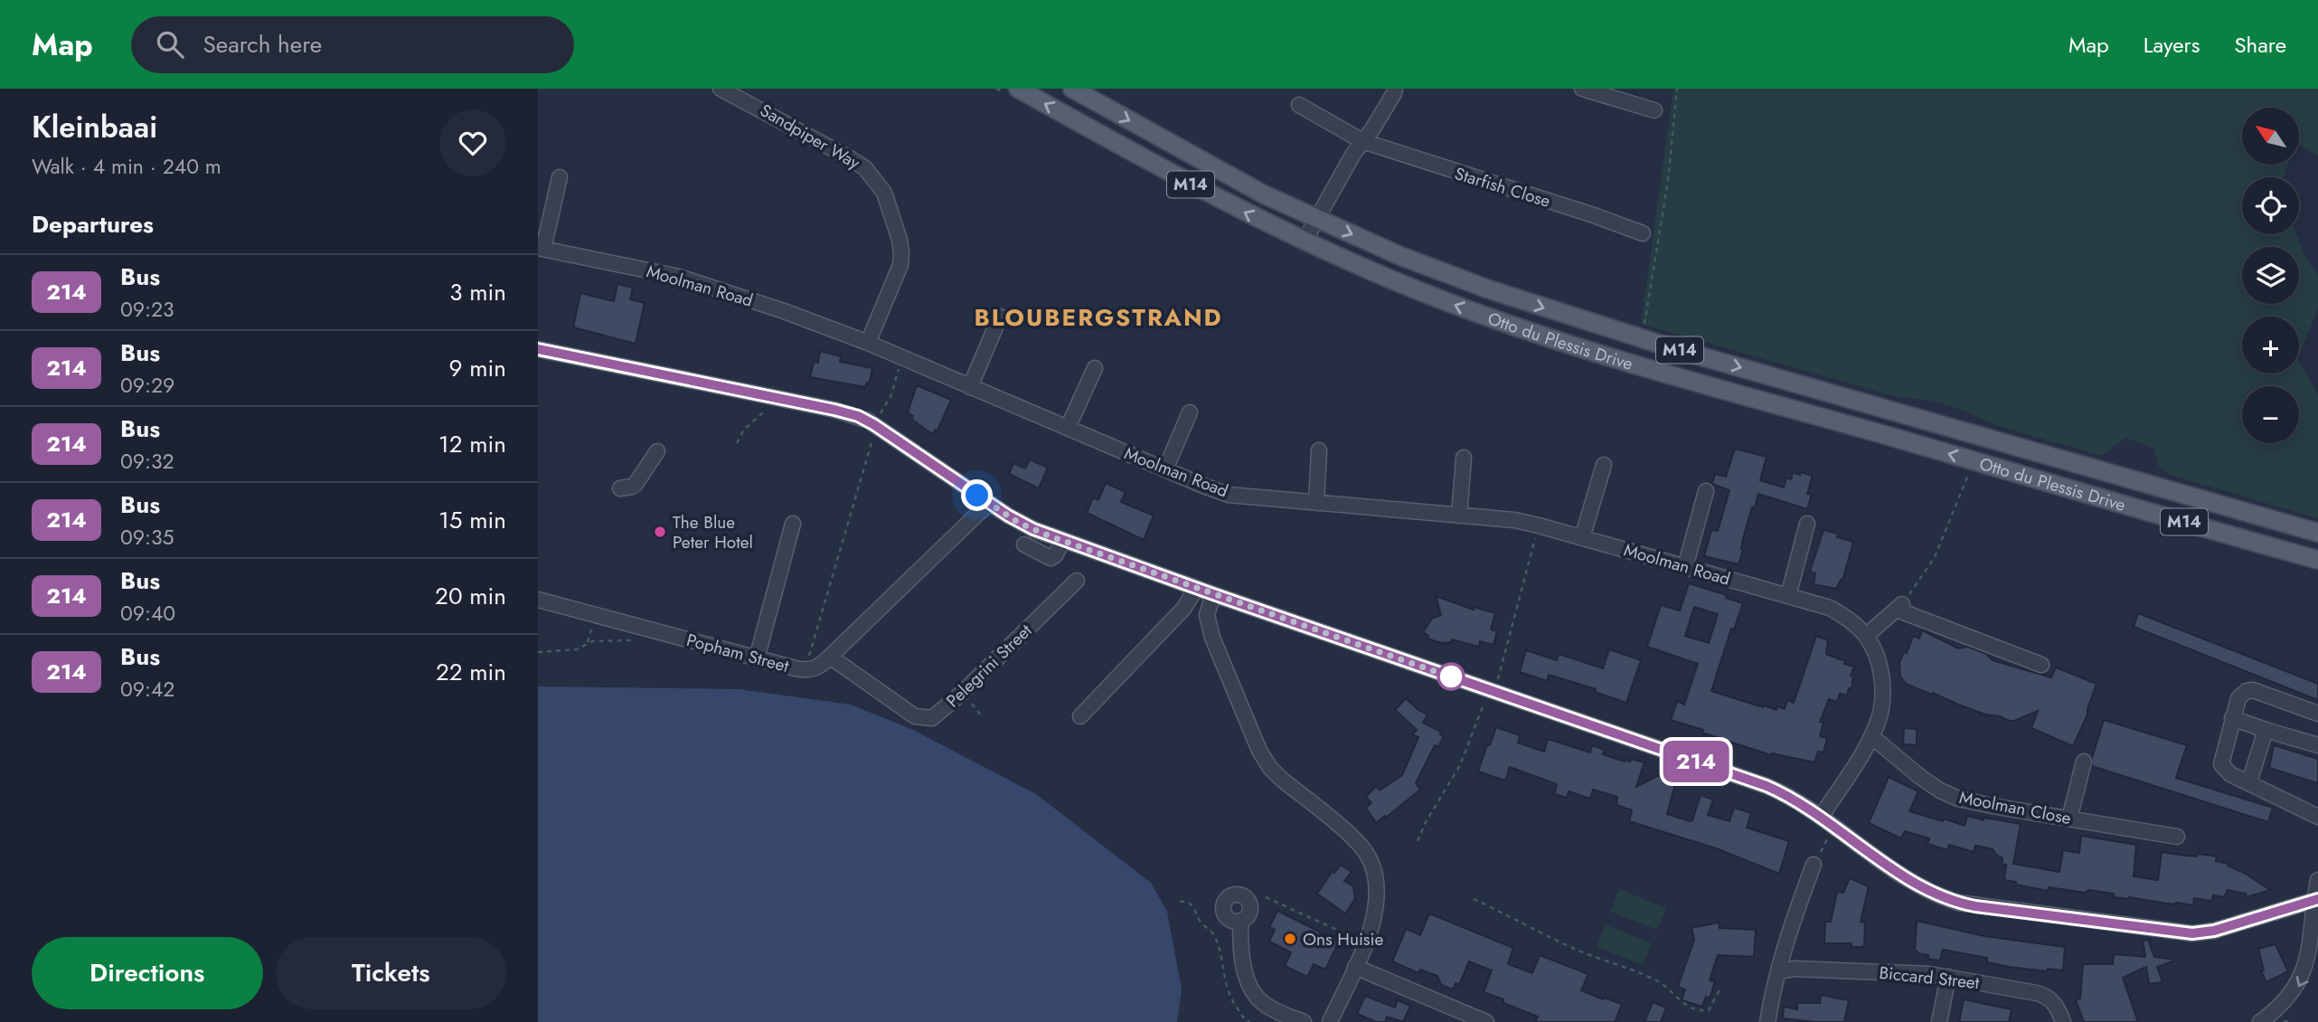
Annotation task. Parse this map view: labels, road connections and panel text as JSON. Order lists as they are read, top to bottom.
{
  "streets": {
    "main road": ["M14", "Otto du Plessis Drive"],
    "street": [
      "Sandpiper Way",
      "Starfish Close",
      "Moolman Road",
      "Popham Street",
      "Pelegrini Street",
      "Moolman Close",
      "Biccard Street"
    ]
  },
  "crossings": [
    ["Sandpiper Way", "Moolman Road"],
    ["Moolman Road", "Moolman Close"],
    ["Popham Street", "Pelegrini Street"]
  ],
  "districts": ["BLOUBERGSTRAND"],
  "places": ["The Blue Peter Hotel", "Ons Huisie"],
  "lines": ["bus line 214"],
  "north": "top left",
  "page": {
    "header": "Map",
    "search": "Search here",
    "nav": ["Map", "Layers", "Share"],
    "heading": [
      ["Kleinbaai", "Walk · 4 min · 240 m"],
      "Departures"
    ],
    "on_map": "214",
    "map_buttons": ["+", "−"],
    "list": [
      {
        "mark": "214",
        "name": "Bus",
        "note": "09:23",
        "value": "3 min"
      },
      {
        "mark": "214",
        "name": "Bus",
        "note": "09:29",
        "value": "9 min"
      },
      {
        "mark": "214",
        "name": "Bus",
        "note": "09:32",
        "value": "12 min"
      },
      {
        "mark": "214",
        "name": "Bus",
        "note": "09:35",
        "value": "15 min"
      },
      {
        "mark": "214",
        "name": "Bus",
        "note": "09:40",
        "value": "20 min"
      },
      {
        "mark": "214",
        "name": "Bus",
        "note": "09:42",
        "value": "22 min"
      }
    ],
    "buttons": ["Directions", "Tickets"]
  }
}
